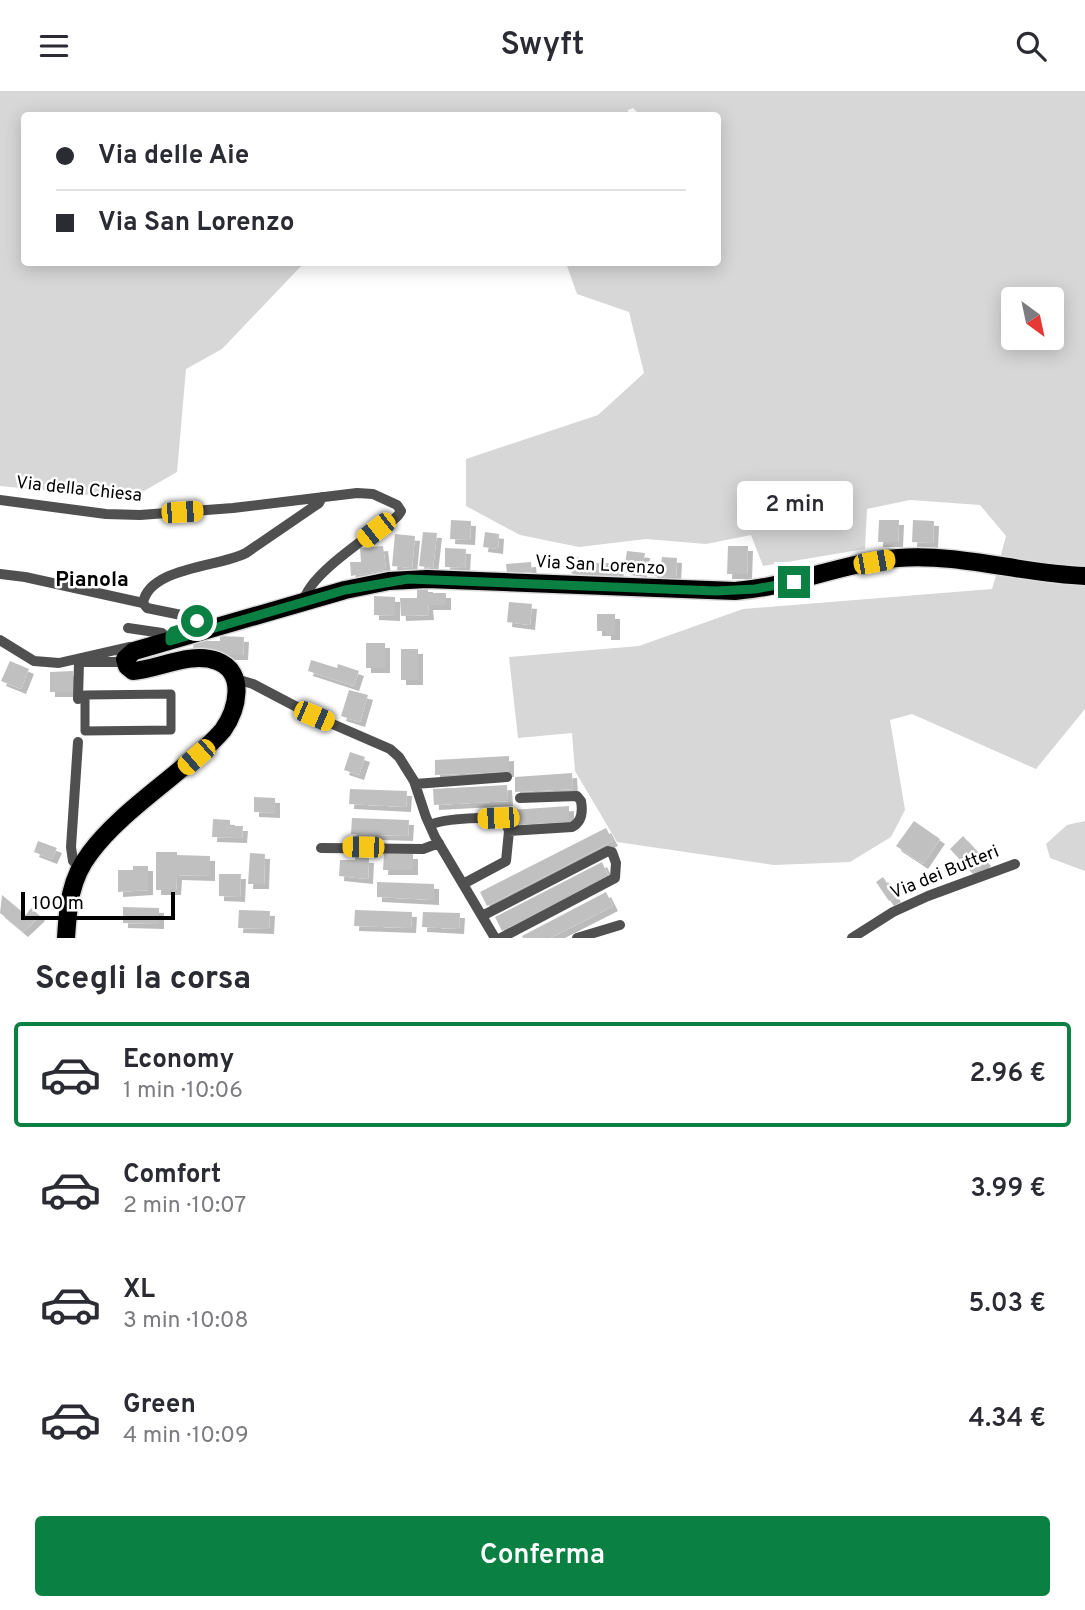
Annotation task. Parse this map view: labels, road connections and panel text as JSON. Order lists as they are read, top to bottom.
{
  "streets": {
    "main road": ["Via San Lorenzo"],
    "street": ["Via della Chiesa", "Via dei Butteri"]
  },
  "crossings": [
    ["Via della Chiesa", "Via San Lorenzo"]
  ],
  "districts": ["Pianola"],
  "scale_bar": "100 m",
  "north": "bottom right",
  "page": {
    "header": "Swyft",
    "banner": ["Via delle Aie", "Via San Lorenzo"],
    "bubble": "2 min",
    "scale": "100 m",
    "heading": "Scegli la corsa",
    "list": [
      {
        "name": "Economy",
        "note": "1 min · 10:06",
        "value": "2.96 €"
      },
      {
        "name": "Comfort",
        "note": "2 min · 10:07",
        "value": "3.99 €"
      },
      {
        "name": "XL",
        "note": "3 min · 10:08",
        "value": "5.03 €"
      },
      {
        "name": "Green",
        "note": "4 min · 10:09",
        "value": "4.34 €"
      }
    ],
    "buttons": "Conferma"
  }
}
